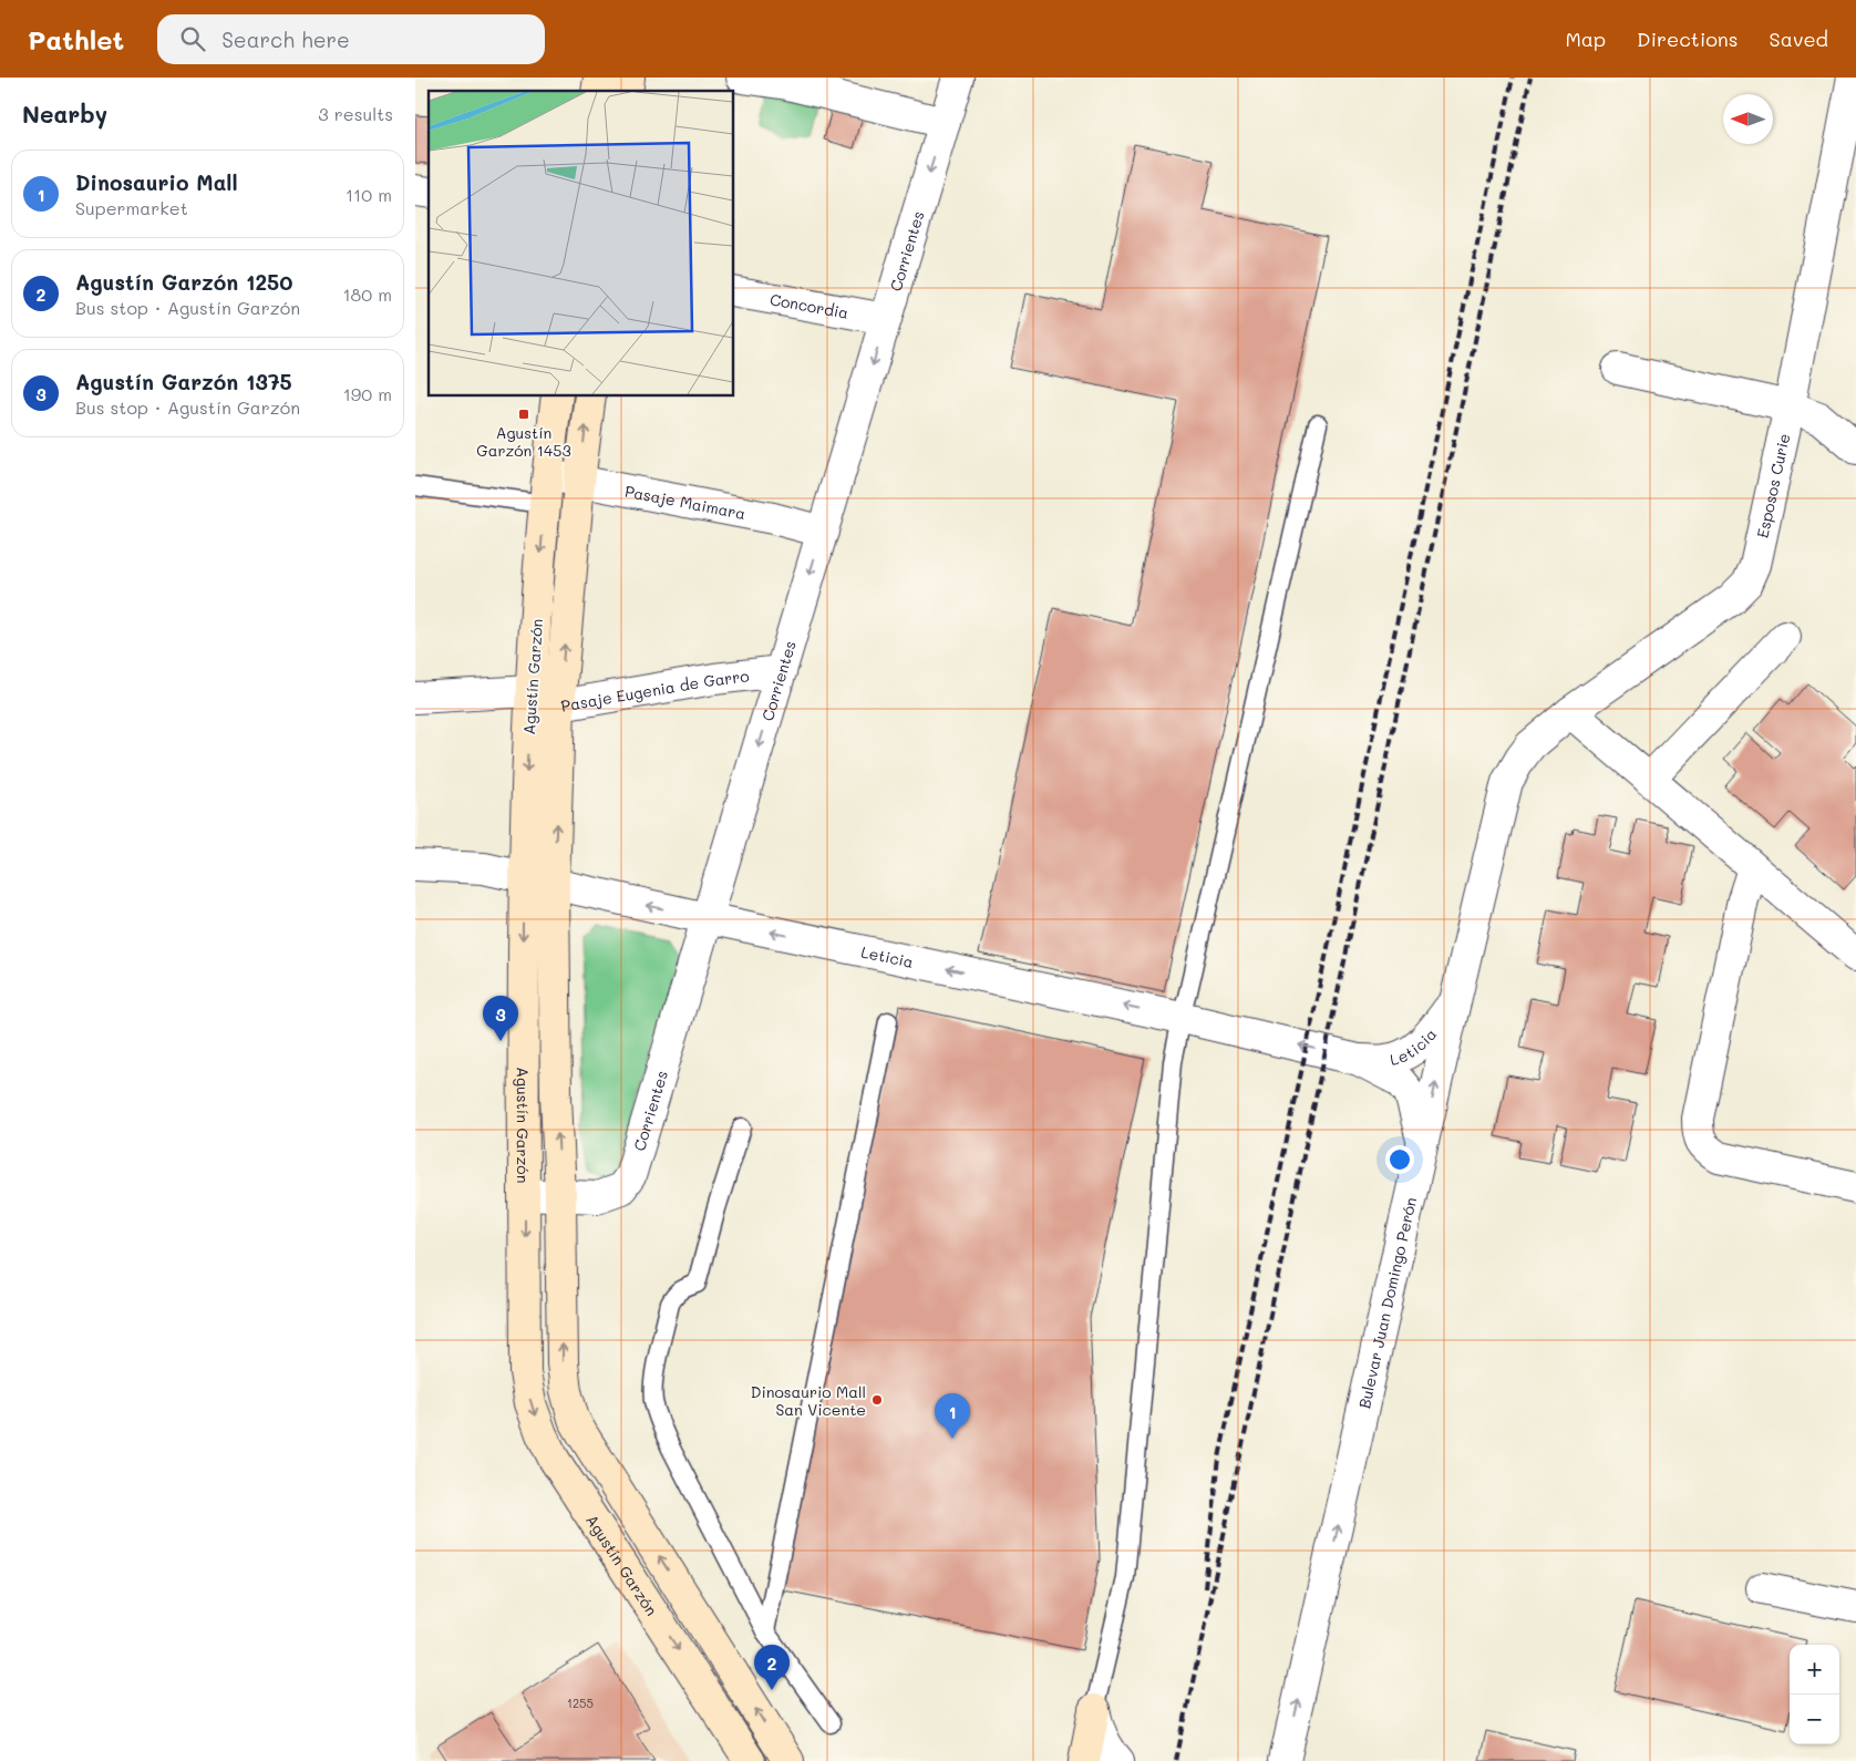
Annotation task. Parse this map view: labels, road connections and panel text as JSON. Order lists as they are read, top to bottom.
{
  "streets": {
    "main road": ["Agustín Garzón"],
    "street": [
      "Corrientes",
      "Concordia",
      "Esposos Curie",
      "Pasaje Maimara",
      "Pasaje Eugenia de Garro",
      "Leticia",
      "Bulevar Juan Domingo Perón"
    ]
  },
  "crossings": [
    ["Corrientes", "Concordia"],
    ["Corrientes", "Pasaje Maimara"],
    ["Corrientes", "Agustín Garzón"],
    ["Corrientes", "Pasaje Eugenia de Garro"],
    ["Corrientes", "Leticia"],
    ["Esposos Curie", "Bulevar Juan Domingo Perón"],
    ["Pasaje Maimara", "Agustín Garzón"],
    ["Agustín Garzón", "Pasaje Eugenia de Garro"],
    ["Agustín Garzón", "Leticia"],
    ["Leticia", "Bulevar Juan Domingo Perón"]
  ],
  "one_way": ["Corrientes", "Leticia", "Bulevar Juan Domingo Perón"],
  "places": {
    "transit": ["Agustín Garzón 1453"],
    "other": ["Dinosaurio Mall San Vicente"]
  },
  "house_numbers": ["1255"],
  "north": "left",
  "page": {
    "header": "Pathlet",
    "search": "Search here",
    "nav": ["Map", "Directions", "Saved"],
    "heading": ["Nearby", "3 results"],
    "list": [
      {
        "mark": "1",
        "name": "Dinosaurio Mall",
        "note": "Supermarket",
        "value": "110 m"
      },
      {
        "mark": "2",
        "name": "Agustín Garzón 1250",
        "note": "Bus stop · Agustín Garzón",
        "value": "180 m"
      },
      {
        "mark": "3",
        "name": "Agustín Garzón 1375",
        "note": "Bus stop · Agustín Garzón",
        "value": "190 m"
      }
    ],
    "pins": ["3", "1", "2"],
    "map_buttons": ["+", "−"]
  }
}
